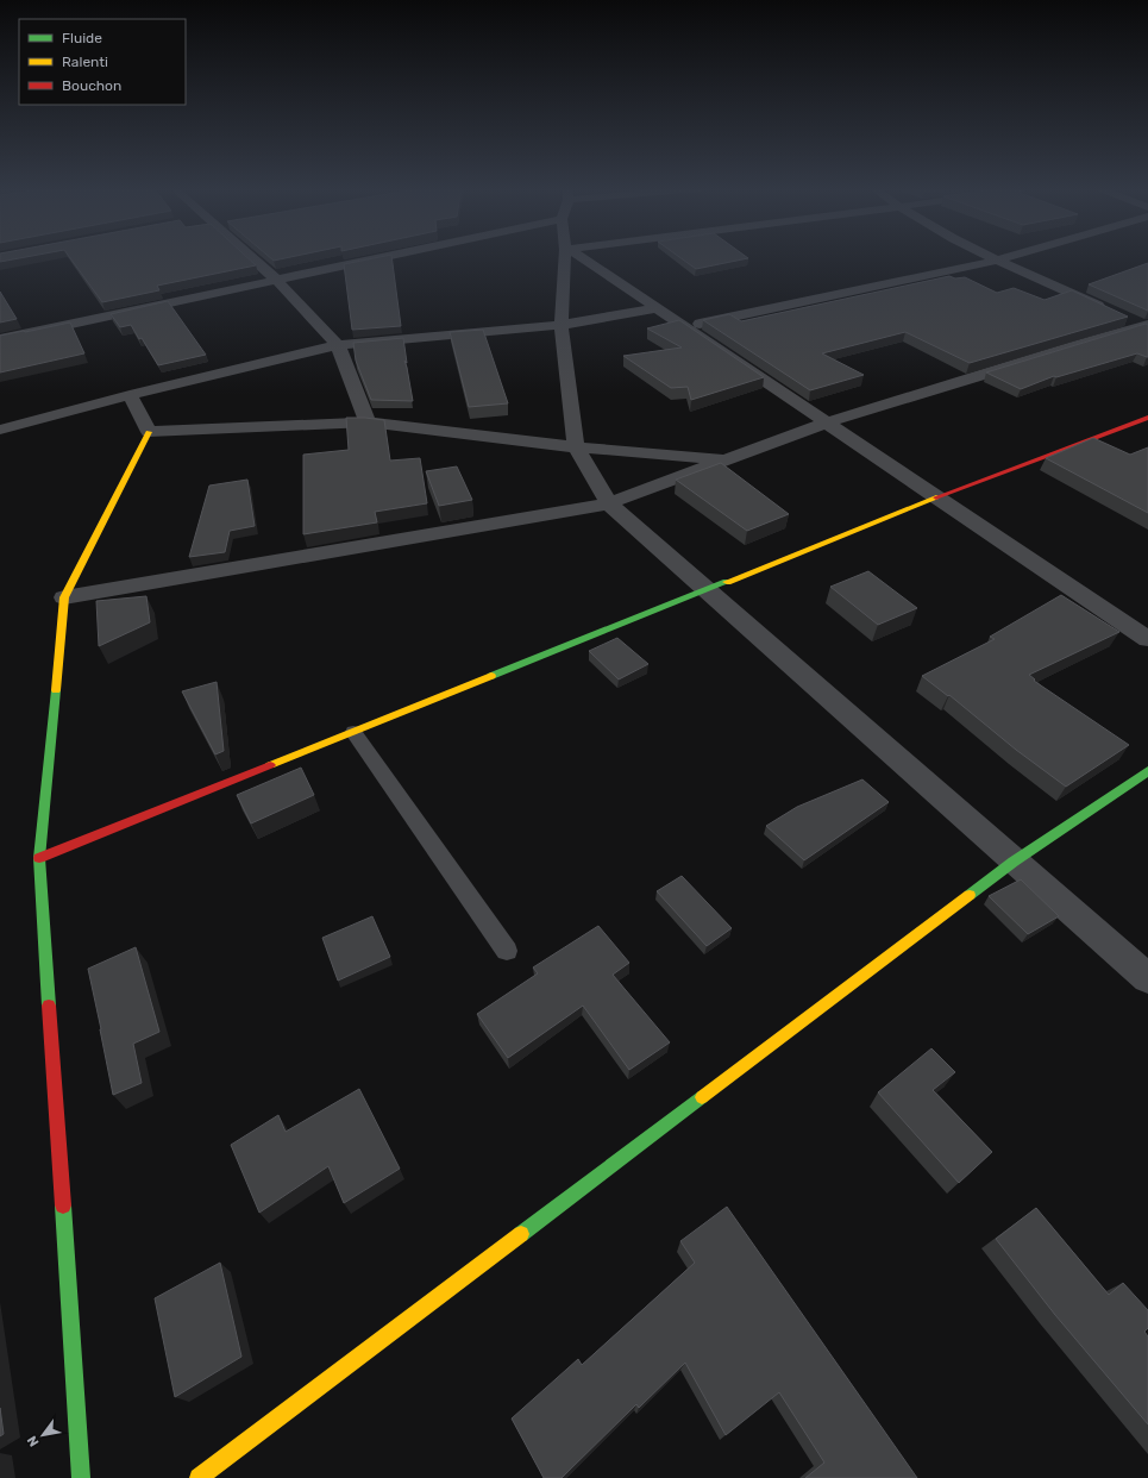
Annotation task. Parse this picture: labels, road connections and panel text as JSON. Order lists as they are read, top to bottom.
{
  "legend": ["Fluide", "Ralenti", "Bouchon"],
  "north": "bottom left"
}
